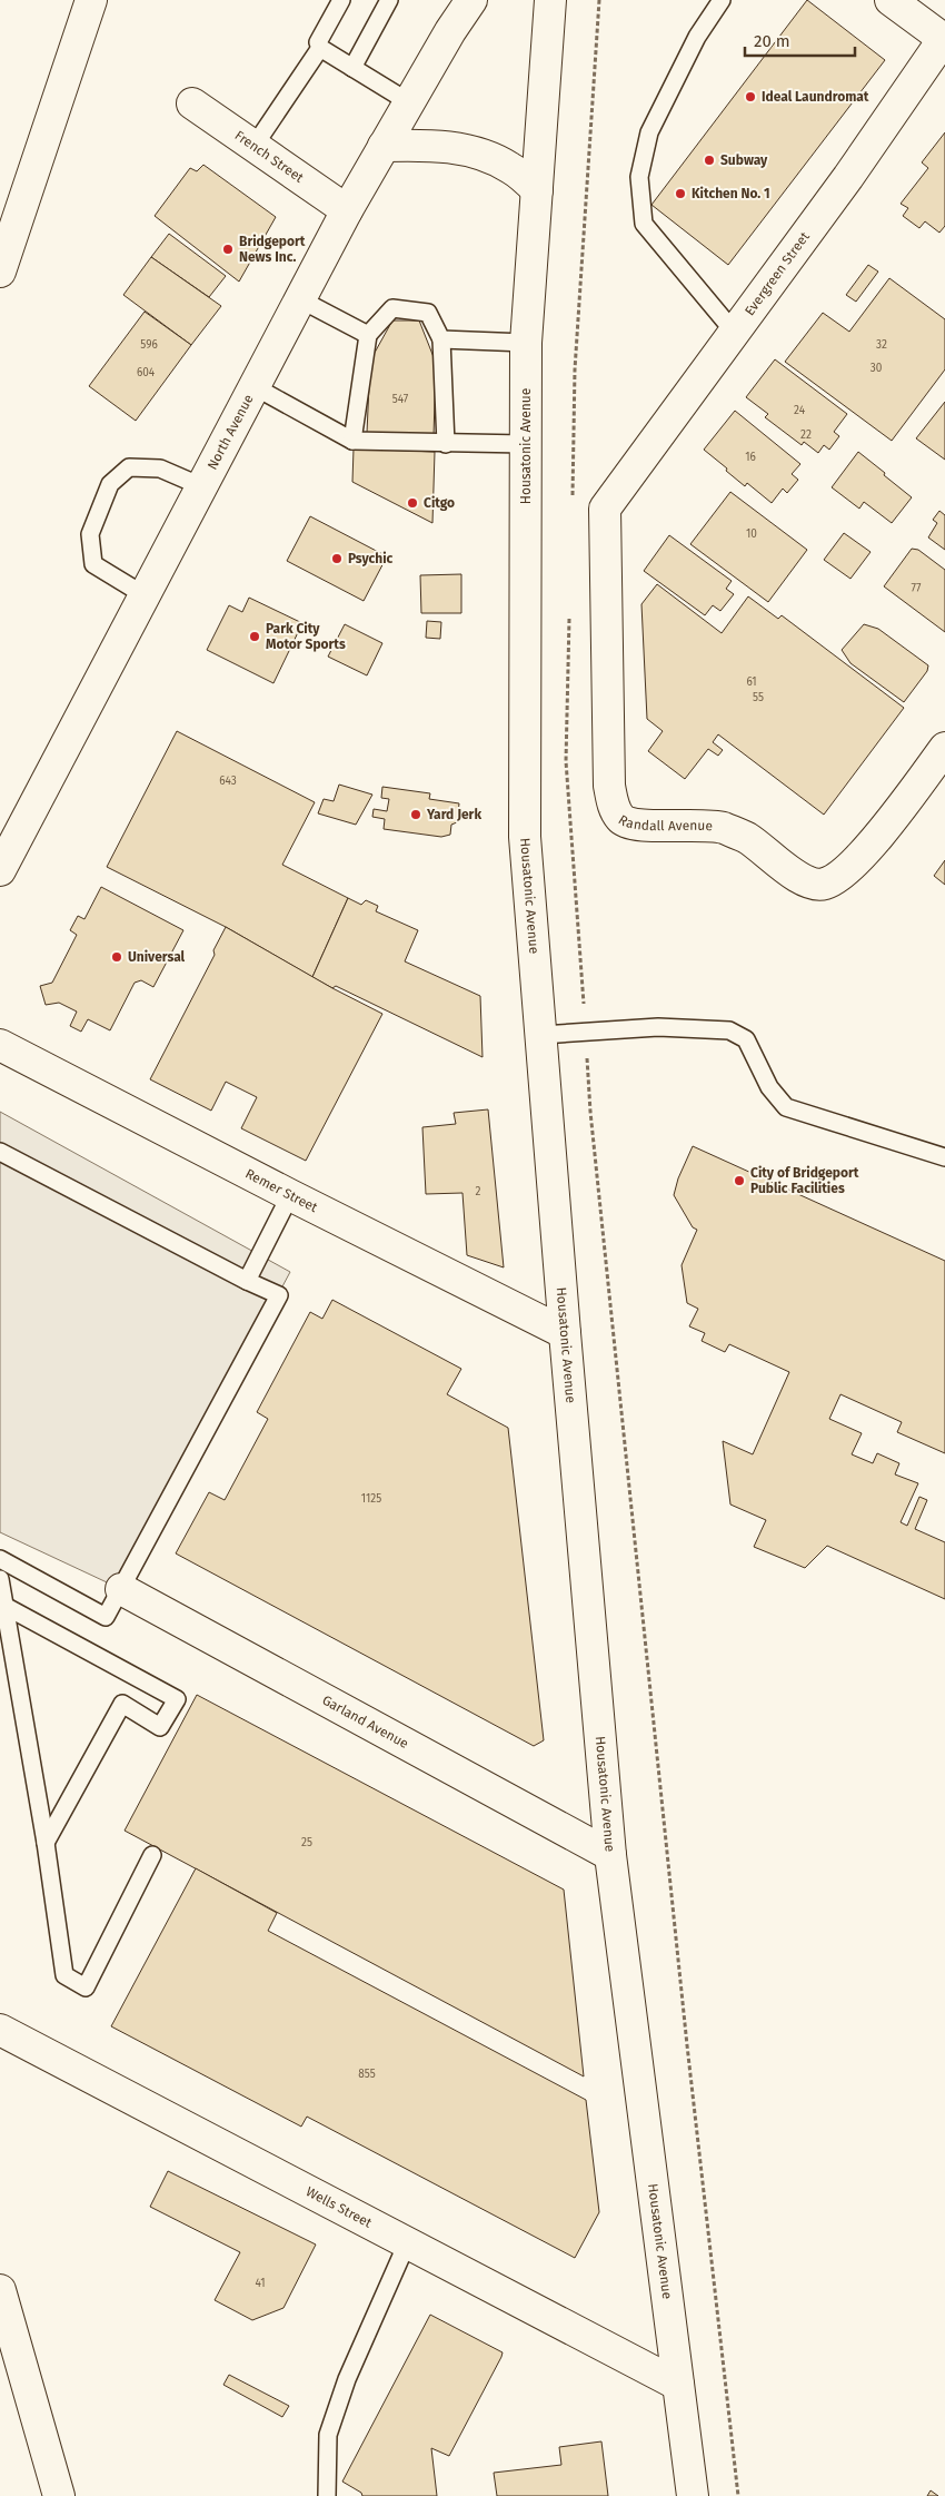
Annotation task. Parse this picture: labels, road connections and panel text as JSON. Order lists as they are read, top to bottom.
{
  "streets": {
    "main road": [
      "French Street",
      "Evergreen Street",
      "North Avenue",
      "Housatonic Avenue",
      "Randall Avenue",
      "Remer Street",
      "Garland Avenue",
      "Wells Street"
    ]
  },
  "crossings": [
    ["French Street", "North Avenue"],
    ["Evergreen Street", "Randall Avenue"],
    ["Housatonic Avenue", "Remer Street"],
    ["Housatonic Avenue", "Garland Avenue"],
    ["Housatonic Avenue", "Wells Street"]
  ],
  "places": [
    "Ideal Laundromat",
    "Subway",
    "Kitchen No. 1",
    "Bridgeport News Inc.",
    "Citgo",
    "Psychic",
    "Park City Motor Sports",
    "Yard Jerk",
    "Universal",
    "City of Bridgeport Public Facilities"
  ],
  "house_numbers": [
    "596",
    "32",
    "30",
    "604",
    "547",
    "24",
    "22",
    "16",
    "10",
    "77",
    "61",
    "55",
    "643",
    "2",
    "1125",
    "25",
    "855",
    "41"
  ],
  "scale_bar": "20 m"
}
